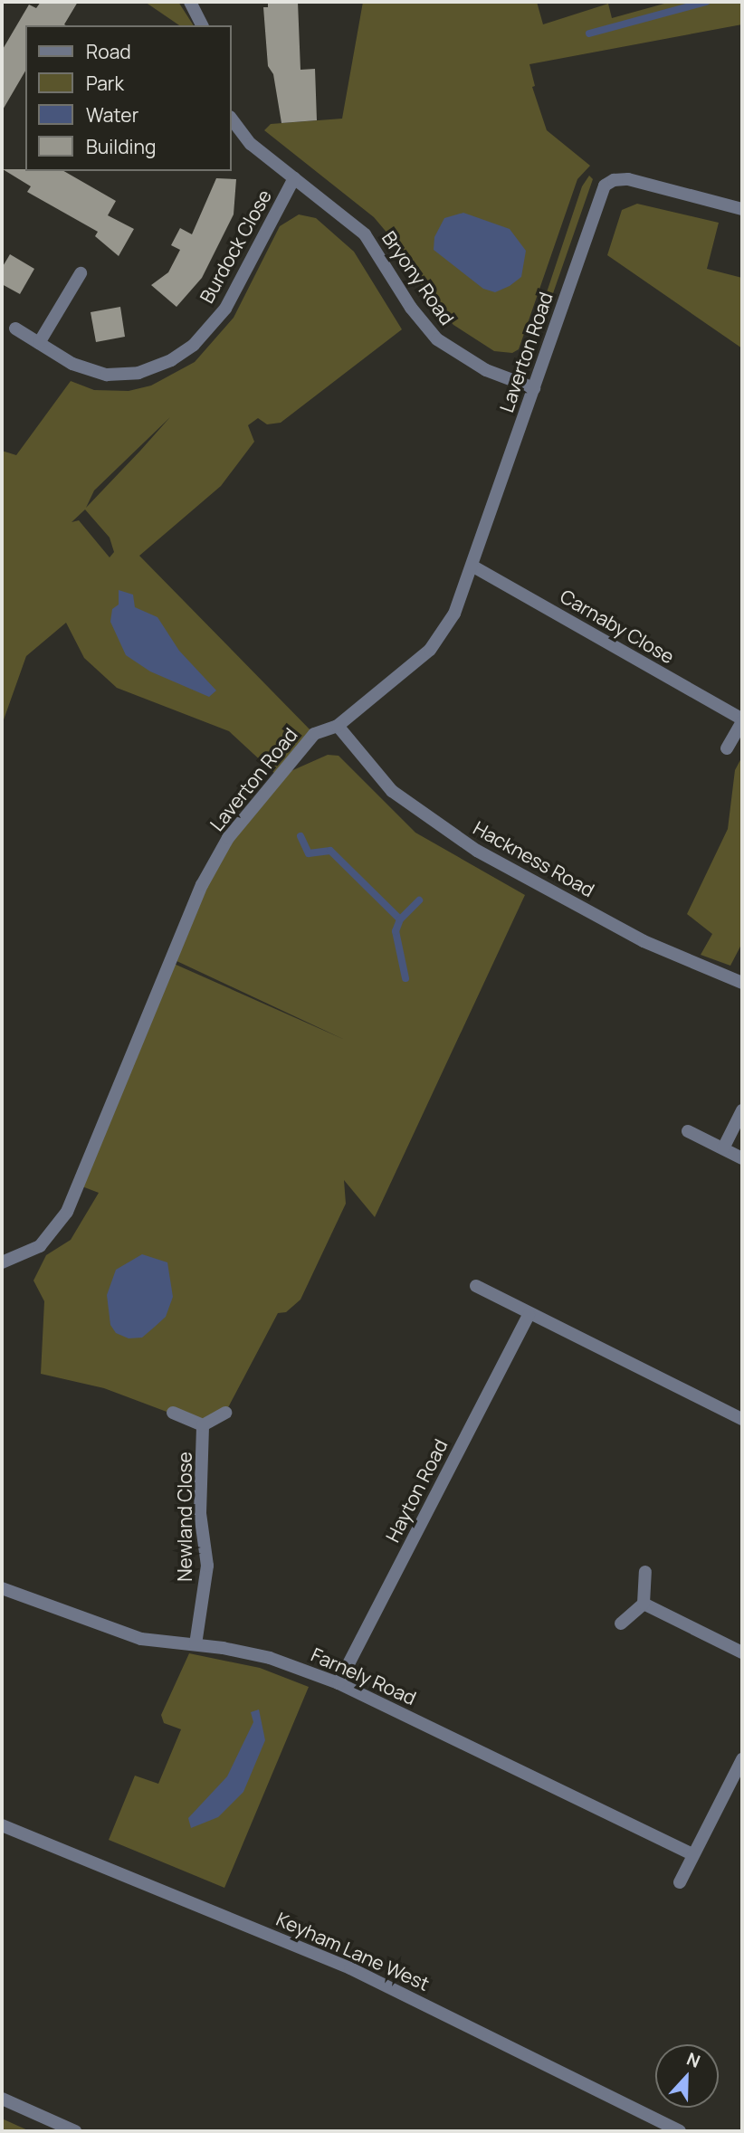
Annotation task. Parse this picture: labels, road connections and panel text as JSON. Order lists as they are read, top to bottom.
{
  "streets": {
    "street": [
      "Burdock Close",
      "Bryony Road",
      "Laverton Road",
      "Carnaby Close",
      "Hackness Road",
      "Hayton Road",
      "Newland Close",
      "Farnely Road",
      "Keyham Lane West"
    ]
  },
  "crossings": [
    ["Burdock Close", "Bryony Road"],
    ["Bryony Road", "Laverton Road"],
    ["Laverton Road", "Carnaby Close"],
    ["Laverton Road", "Hackness Road"],
    ["Hayton Road", "Farnely Road"],
    ["Newland Close", "Farnely Road"]
  ],
  "legend": [
    "Road",
    "Park",
    "Water",
    "Building"
  ],
  "north": "top"
}
